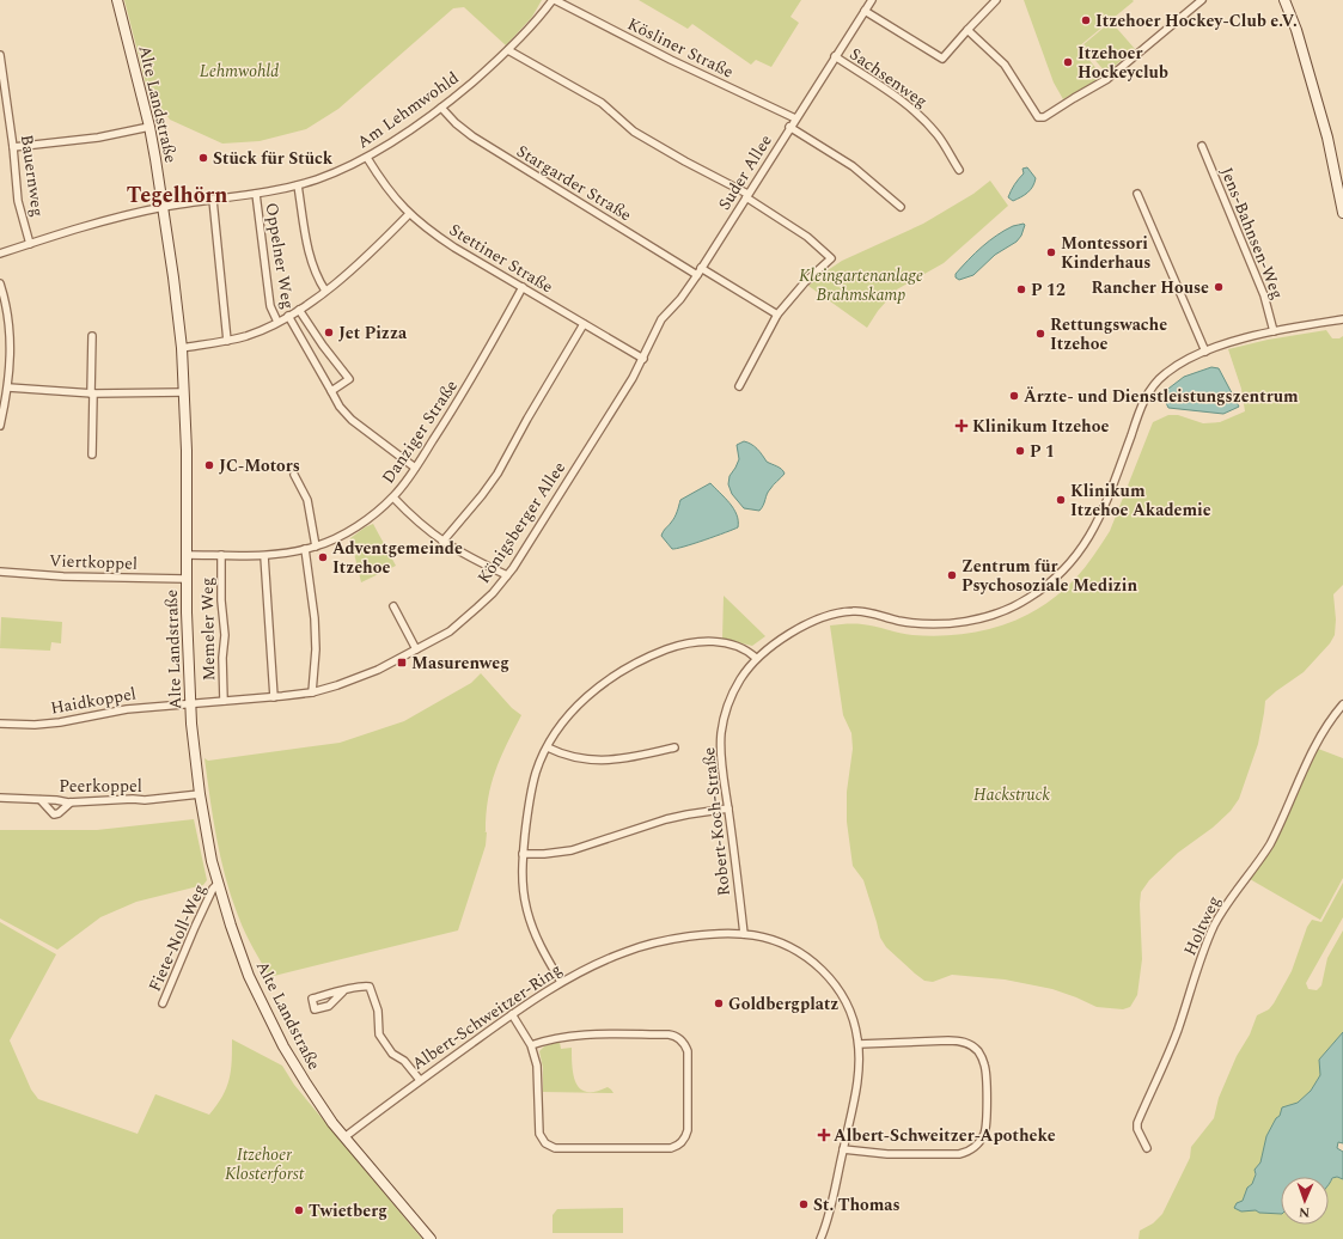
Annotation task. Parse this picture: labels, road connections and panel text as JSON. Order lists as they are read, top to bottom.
{
  "streets": {
    "street": [
      "Kösliner Straße",
      "Sachsenweg",
      "Alte Landstraße",
      "Am Lehmwohld",
      "Suder Allee",
      "Bauernweg",
      "Stargarder Straße",
      "Jens-Bahnsen-Weg",
      "Oppelner Weg",
      "Stettiner Straße",
      "Danziger Straße",
      "Königsberger Allee",
      "Viertkoppel",
      "Memeler Weg",
      "Haidkoppel",
      "Peerkoppel",
      "Robert-Koch-Straße",
      "Holtweg",
      "Fiete-Noll-Weg",
      "Albert-Schweitzer-Ring"
    ]
  },
  "crossings": [
    ["Kösliner Straße", "Am Lehmwohld"],
    ["Kösliner Straße", "Suder Allee"],
    ["Sachsenweg", "Suder Allee"],
    ["Alte Landstraße", "Am Lehmwohld"],
    ["Alte Landstraße", "Danziger Straße"],
    ["Alte Landstraße", "Königsberger Allee"],
    ["Alte Landstraße", "Viertkoppel"],
    ["Alte Landstraße", "Haidkoppel"],
    ["Alte Landstraße", "Peerkoppel"],
    ["Alte Landstraße", "Fiete-Noll-Weg"],
    ["Alte Landstraße", "Albert-Schweitzer-Ring"],
    ["Am Lehmwohld", "Bauernweg"],
    ["Am Lehmwohld", "Stargarder Straße"],
    ["Am Lehmwohld", "Oppelner Weg"],
    ["Am Lehmwohld", "Stettiner Straße"],
    ["Suder Allee", "Stargarder Straße"],
    ["Suder Allee", "Stettiner Straße"],
    ["Suder Allee", "Königsberger Allee"],
    ["Jens-Bahnsen-Weg", "Robert-Koch-Straße"],
    ["Stettiner Straße", "Danziger Straße"],
    ["Stettiner Straße", "Königsberger Allee"],
    ["Danziger Straße", "Memeler Weg"],
    ["Königsberger Allee", "Memeler Weg"],
    ["Königsberger Allee", "Haidkoppel"],
    ["Robert-Koch-Straße", "Albert-Schweitzer-Ring"]
  ],
  "districts": ["Tegelhörn"],
  "parks": [
    "Lehmwohld",
    "Kleingartenanlage Brahmskamp",
    "Hackstruck",
    "Itzehoer Klosterforst"
  ],
  "places": {
    "other": [
      "Itzehoer Hockey-Club e.V.",
      "Itzehoer Hockeyclub",
      "Stück für Stück",
      "Montessori Kinderhaus",
      "Rancher House",
      "P 12",
      "Jet Pizza",
      "Rettungswache Itzehoe",
      "Ärzte- und Dienstleistungszentrum",
      "P 1",
      "JC-Motors",
      "Klinikum Itzehoe Akademie",
      "Adventgemeinde Itzehoe",
      "Zentrum für Psychosoziale Medizin",
      "Goldbergplatz",
      "St. Thomas",
      "Twietberg"
    ],
    "health": ["Klinikum Itzehoe", "Albert-Schweitzer-Apotheke"],
    "transit": ["Masurenweg"]
  },
  "north": "bottom"
}
